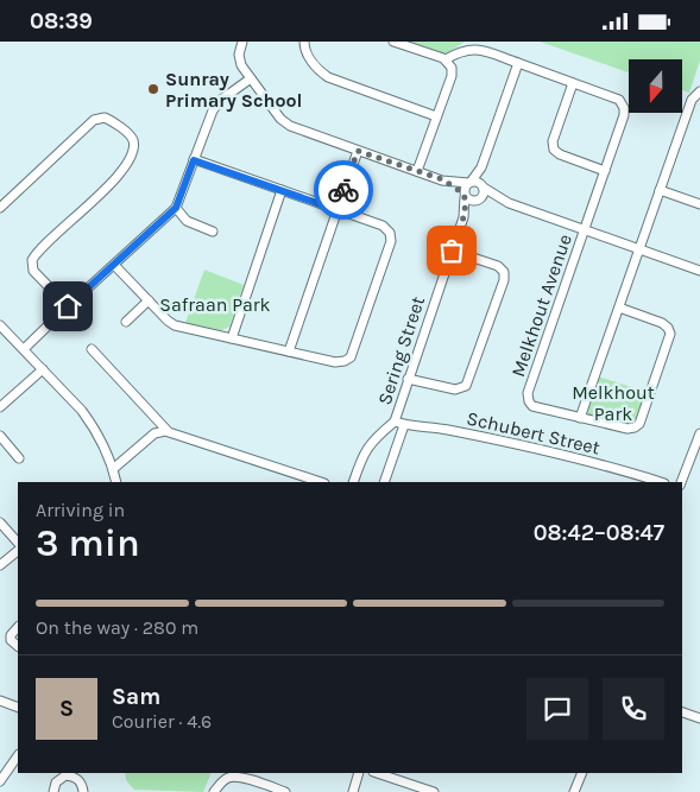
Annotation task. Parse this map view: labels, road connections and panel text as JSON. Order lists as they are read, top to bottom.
{
  "streets": {
    "street": ["Melkhout Avenue", "Sering Street", "Schubert Street"]
  },
  "crossings": [
    ["Sering Street", "Schubert Street"]
  ],
  "parks": ["Safraan Park", "Melkhout Park"],
  "places": ["Sunray Primary School"],
  "north": "bottom",
  "page": {
    "status": "08:39",
    "heading": ["3 min", "Arriving in", "08:42–08:47"],
    "panel": ["Sam", "Courier · 4.6"],
    "bar": "On the way · 280 m",
    "round": "S"
  }
}
